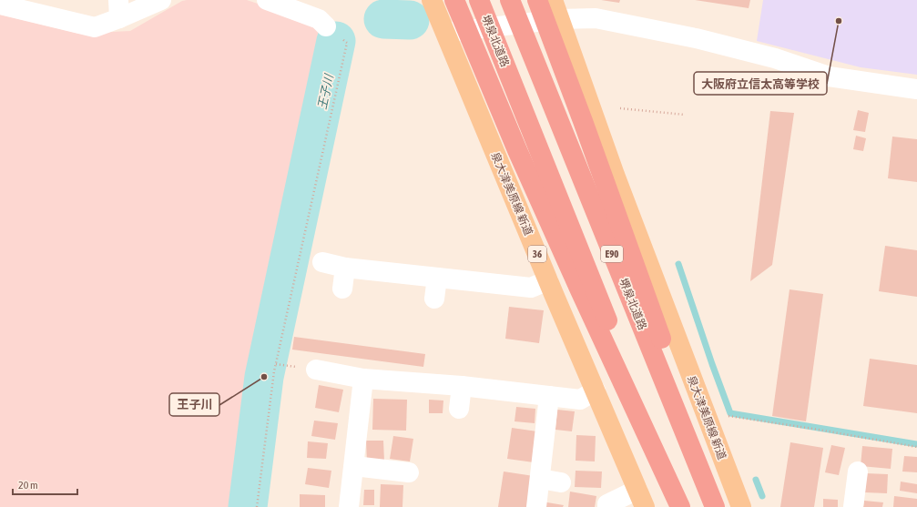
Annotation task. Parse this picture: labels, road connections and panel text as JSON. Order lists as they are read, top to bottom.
{
  "streets": {
    "highway": ["堺泉北道路", "E90"],
    "main road": ["泉大津美原線 新道", "36"]
  },
  "water": ["王子川"],
  "places": ["大阪府立信太高等学校", "王子川"],
  "scale_bar": "20 m"
}
